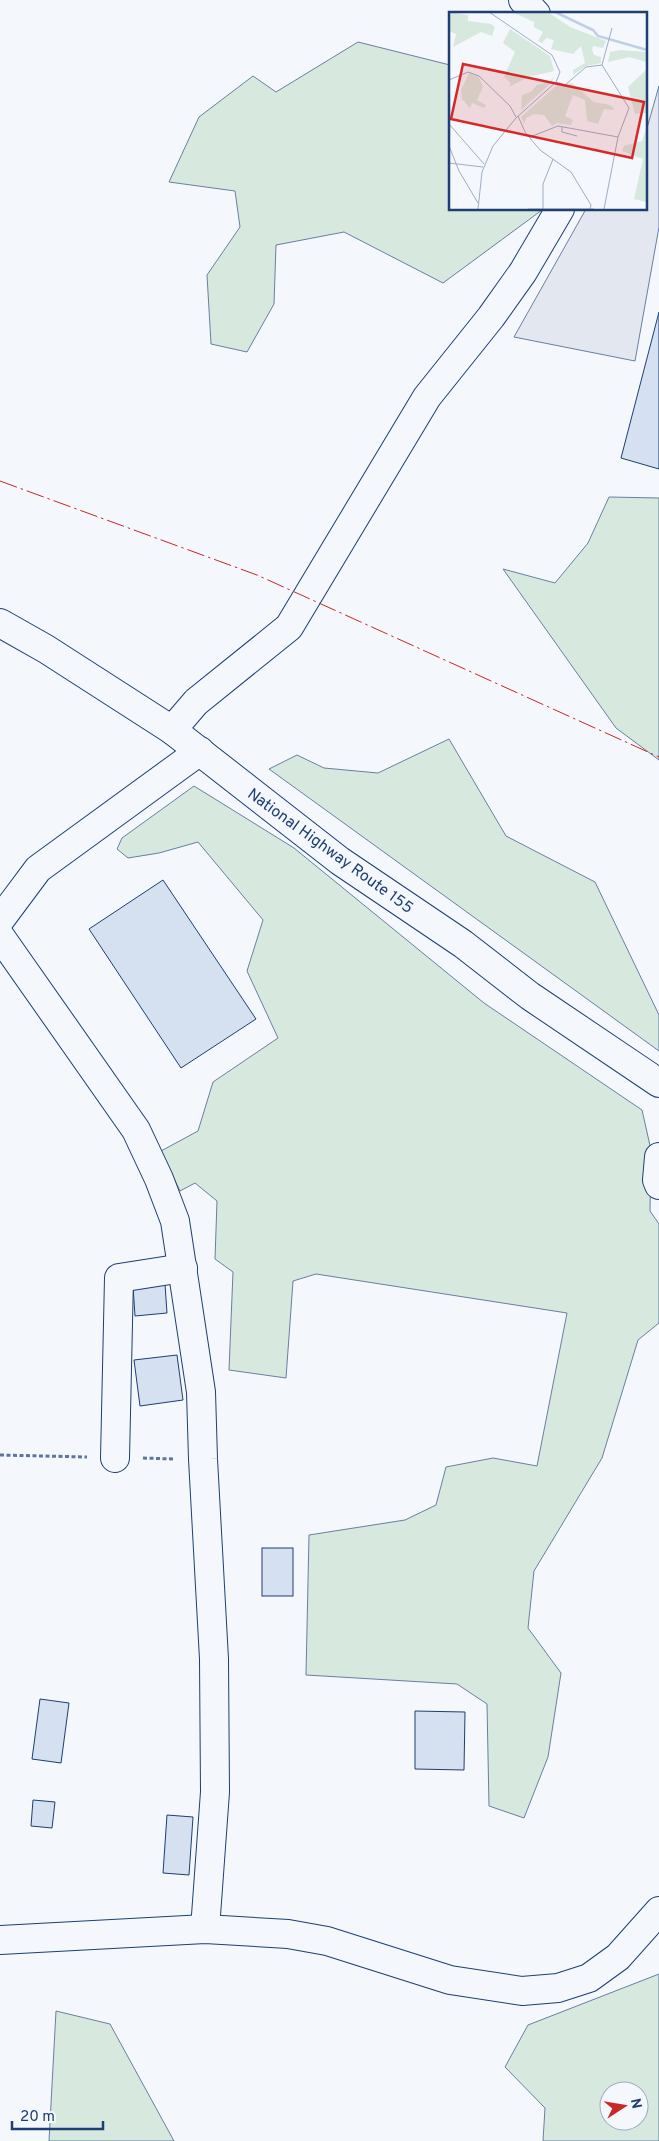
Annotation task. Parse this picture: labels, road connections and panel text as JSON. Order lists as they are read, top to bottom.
{
  "streets": {
    "main road": ["National Highway Route 155"]
  },
  "scale_bar": "20 m",
  "north": "right"
}
